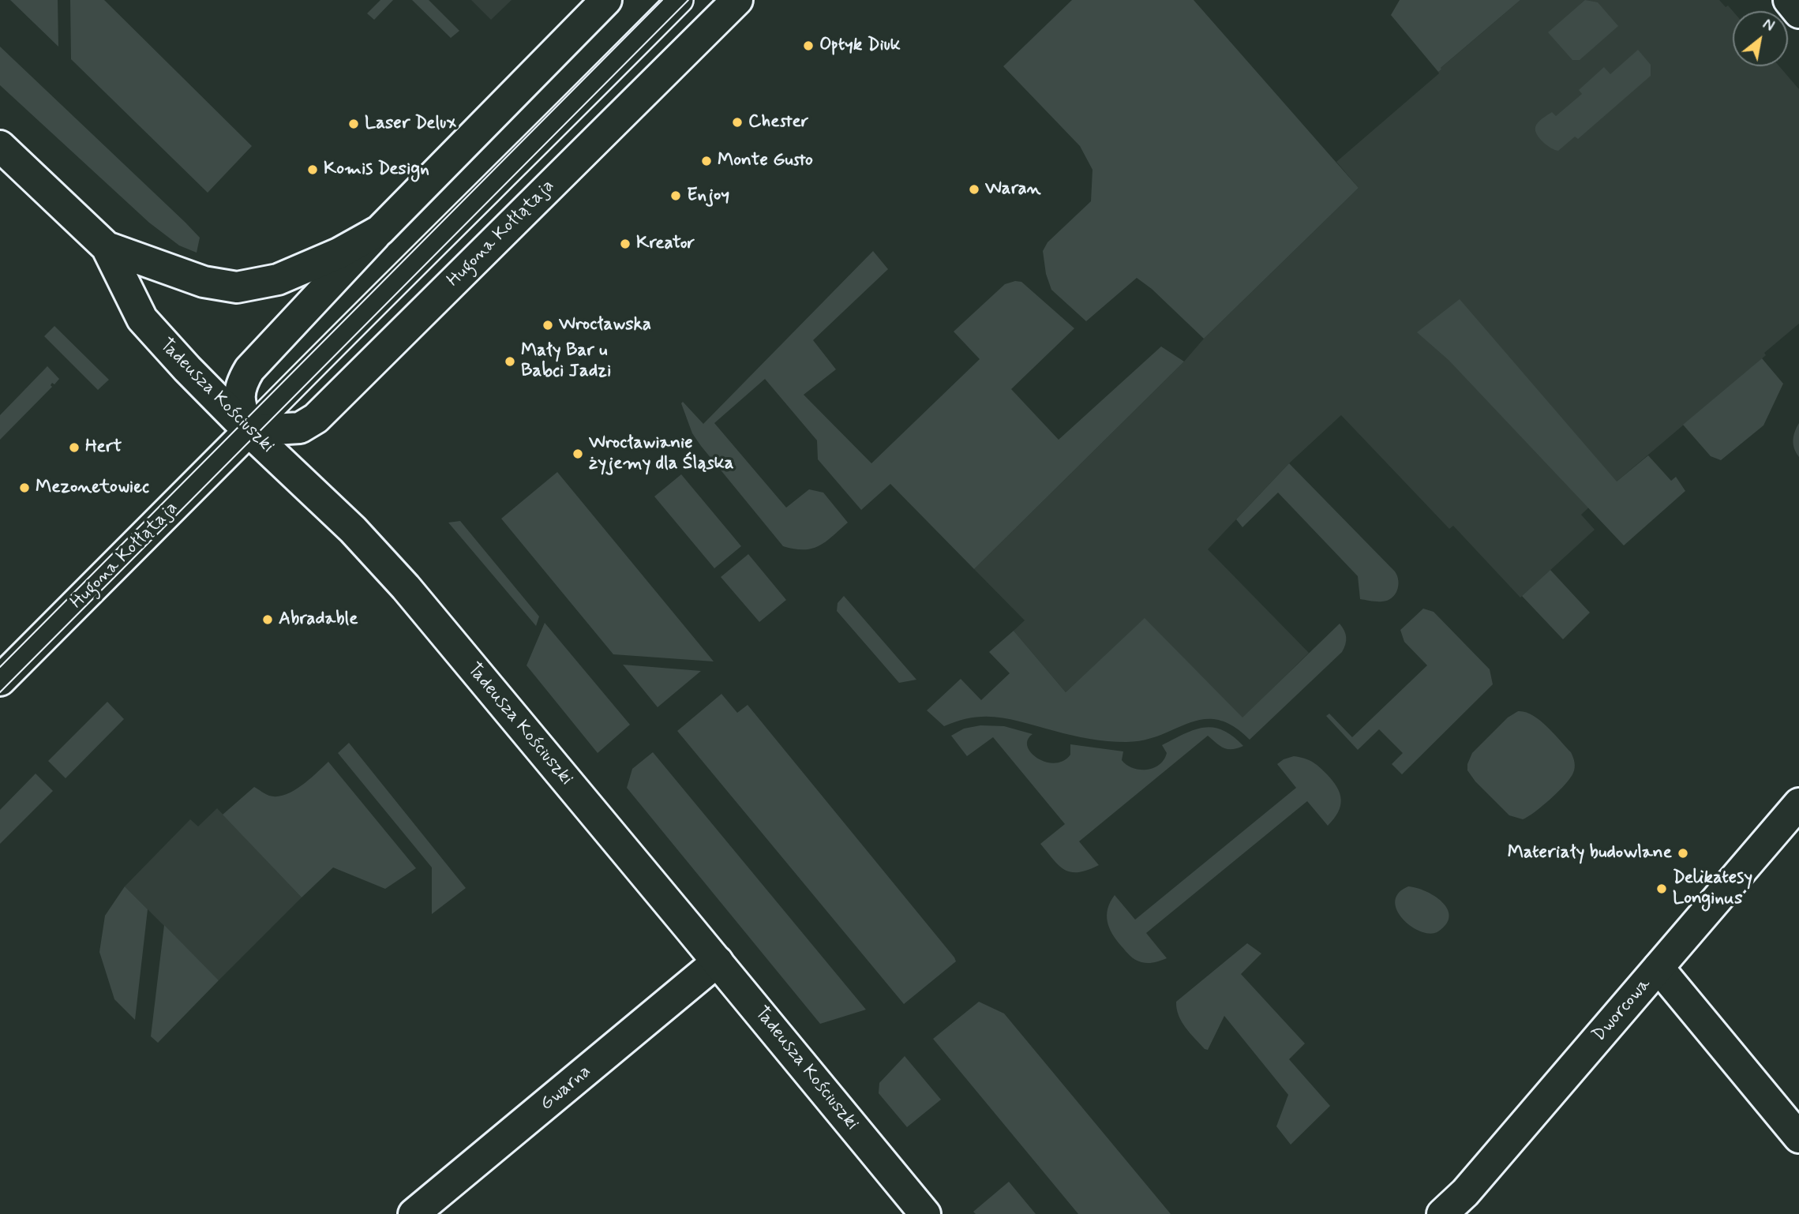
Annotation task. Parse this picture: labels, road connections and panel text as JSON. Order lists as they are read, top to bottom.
{
  "streets": {
    "street": [
      "Hugona Kołłątaja",
      "Tadeusza Kościuszki",
      "Dworcowa",
      "Gwarna"
    ]
  },
  "crossings": [
    ["Hugona Kołłątaja", "Tadeusza Kościuszki"],
    ["Tadeusza Kościuszki", "Gwarna"]
  ],
  "places": [
    "Optyk Diuk",
    "Chester",
    "Laser Delux",
    "Monte Gusto",
    "Komis Design",
    "Waran",
    "Enjoy",
    "Kreator",
    "Wrocławska",
    "Mały Bar u Babci Jadzi",
    "Hert",
    "Wrocławianie żyjemy dla Śląska",
    "Mezonetowiec",
    "Abradable",
    "Materiały budowlane",
    "Delikatesy Longinus"
  ],
  "north": "top right"
}
